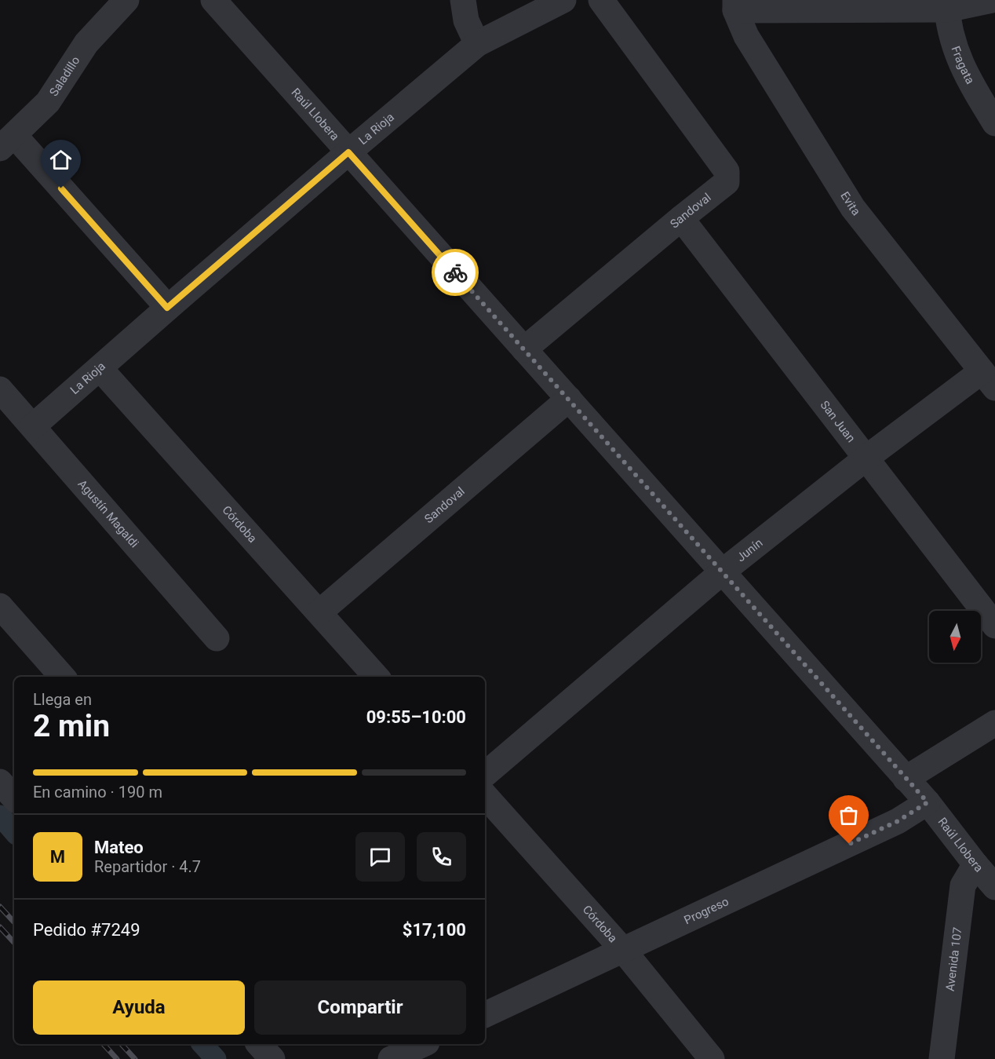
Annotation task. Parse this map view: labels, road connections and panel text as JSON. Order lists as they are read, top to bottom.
{
  "streets": {
    "street": [
      "Fragata",
      "Saladillo",
      "Raúl Llobera",
      "La Rioja",
      "Evita",
      "Sandoval",
      "San Juan",
      "Agustín Magaldi",
      "Córdoba",
      "Junín",
      "Progreso",
      "Avenida 107"
    ]
  },
  "crossings": [
    ["Raúl Llobera", "La Rioja"],
    ["Raúl Llobera", "Sandoval"],
    ["Raúl Llobera", "Junín"],
    ["Raúl Llobera", "Progreso"],
    ["Raúl Llobera", "Avenida 107"],
    ["La Rioja", "Agustín Magaldi"],
    ["La Rioja", "Córdoba"],
    ["Evita", "Junín"],
    ["Sandoval", "San Juan"],
    ["Sandoval", "Córdoba"],
    ["San Juan", "Junín"],
    ["Córdoba", "Progreso"]
  ],
  "north": "bottom",
  "page": {
    "heading": ["2 min", "Llega en", "09:55–10:00"],
    "panel": [
      "Mateo",
      "Repartidor · 4.7",
      "Pedido #7249",
      "$17,100"
    ],
    "bar": "En camino · 190 m",
    "round": "M",
    "buttons": ["Ayuda", "Compartir"]
  }
}
